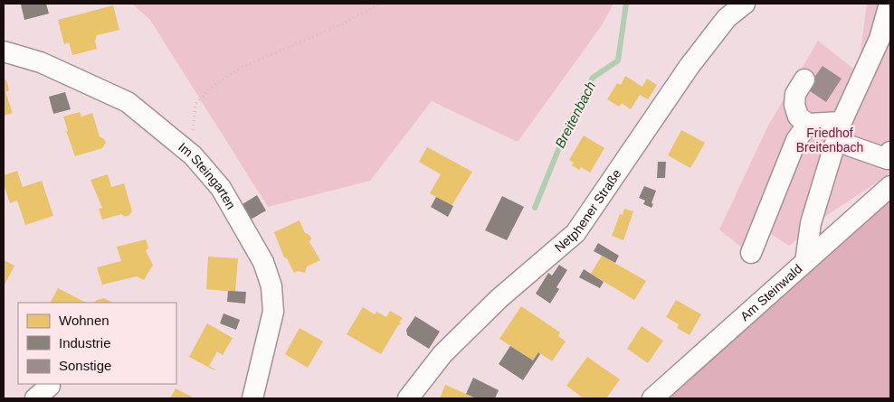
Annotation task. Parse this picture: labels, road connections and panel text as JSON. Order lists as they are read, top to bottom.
{
  "streets": {
    "street": ["Im Steingarten", "Netphener Straße", "Am Steinwald"]
  },
  "water": ["Breitenbach"],
  "parks": ["Friedhof Breitenbach"],
  "legend": ["Wohnen", "Industrie", "Sonstige"]
}
